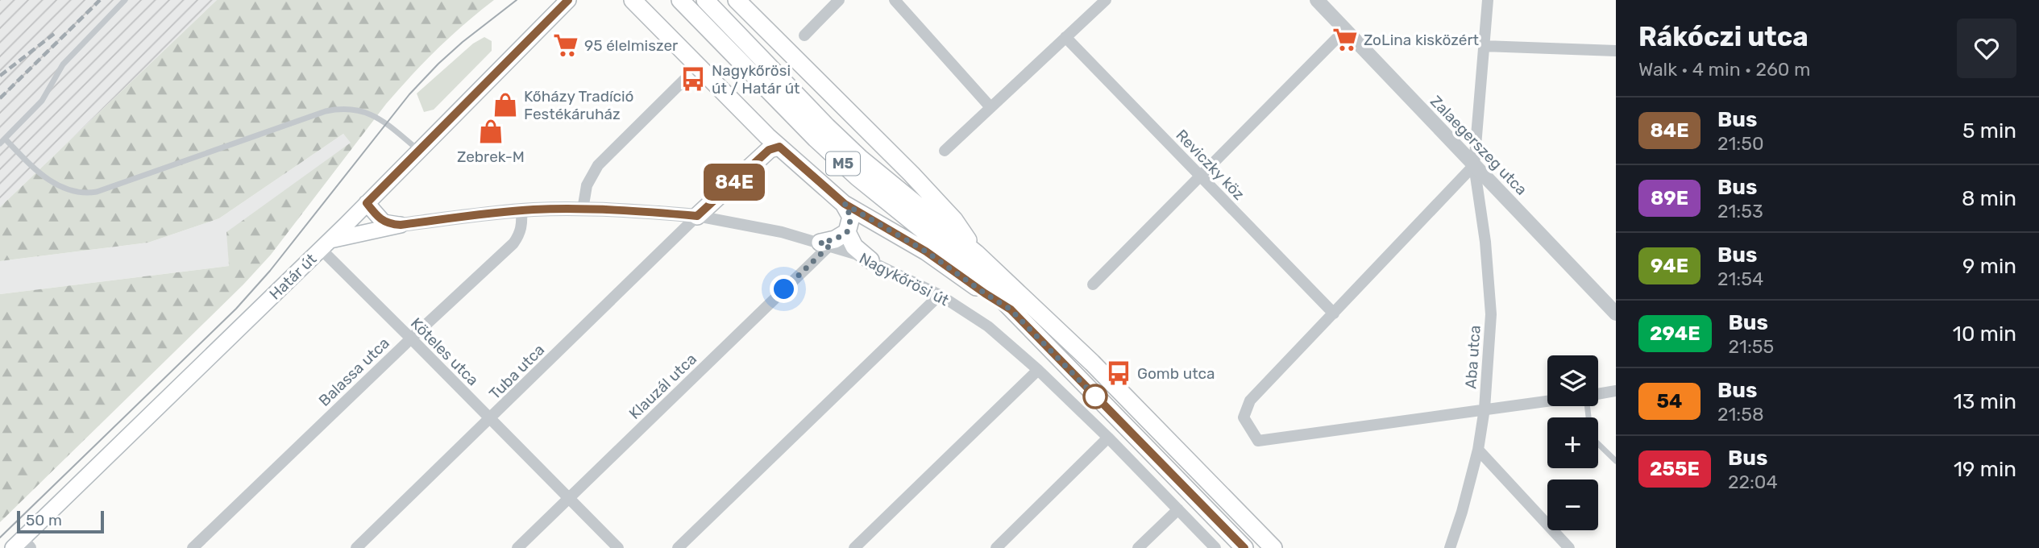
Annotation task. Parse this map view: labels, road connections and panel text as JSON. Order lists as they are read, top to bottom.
{
  "streets": {
    "main road": ["M5", "Határ út"],
    "street": [
      "Zalaegerszeg utca",
      "Reviczky köz",
      "Nagykőrösi út",
      "Köteles utca",
      "Aba utca",
      "Balassa utca",
      "Tuba utca",
      "Klauzál utca"
    ]
  },
  "crossings": [
    ["Zalaegerszeg utca", "Aba utca"],
    ["Határ út", "Köteles utca"],
    ["Nagykőrösi út", "Balassa utca"],
    ["Nagykőrösi út", "Tuba utca"],
    ["Nagykőrösi út", "Klauzál utca"],
    ["Köteles utca", "Balassa utca"],
    ["Köteles utca", "Tuba utca"],
    ["Köteles utca", "Klauzál utca"]
  ],
  "places": {
    "supermarket": ["ZoLina kisközért", "95 élelmiszer"],
    "bus stop": ["Nagykőrösi út / Határ út", "Gomb utca"],
    "shop": ["Kőházy Tradíció Festékáruház", "Zebrek-M"]
  },
  "lines": ["bus line 84E"],
  "scale_bar": "50 m",
  "page": {
    "on_map": "84E",
    "heading": ["Rákóczi utca", "Walk · 4 min · 260 m"],
    "list": [
      {
        "mark": "84E",
        "name": "Bus",
        "note": "21:50",
        "value": "5 min"
      },
      {
        "mark": "89E",
        "name": "Bus",
        "note": "21:53",
        "value": "8 min"
      },
      {
        "mark": "94E",
        "name": "Bus",
        "note": "21:54",
        "value": "9 min"
      },
      {
        "mark": "294E",
        "name": "Bus",
        "note": "21:55",
        "value": "10 min"
      },
      {
        "mark": "54",
        "name": "Bus",
        "note": "21:58",
        "value": "13 min"
      },
      {
        "mark": "255E",
        "name": "Bus",
        "note": "22:04",
        "value": "19 min"
      }
    ],
    "map_buttons": ["+", "−"],
    "scale": "50 m"
  }
}
